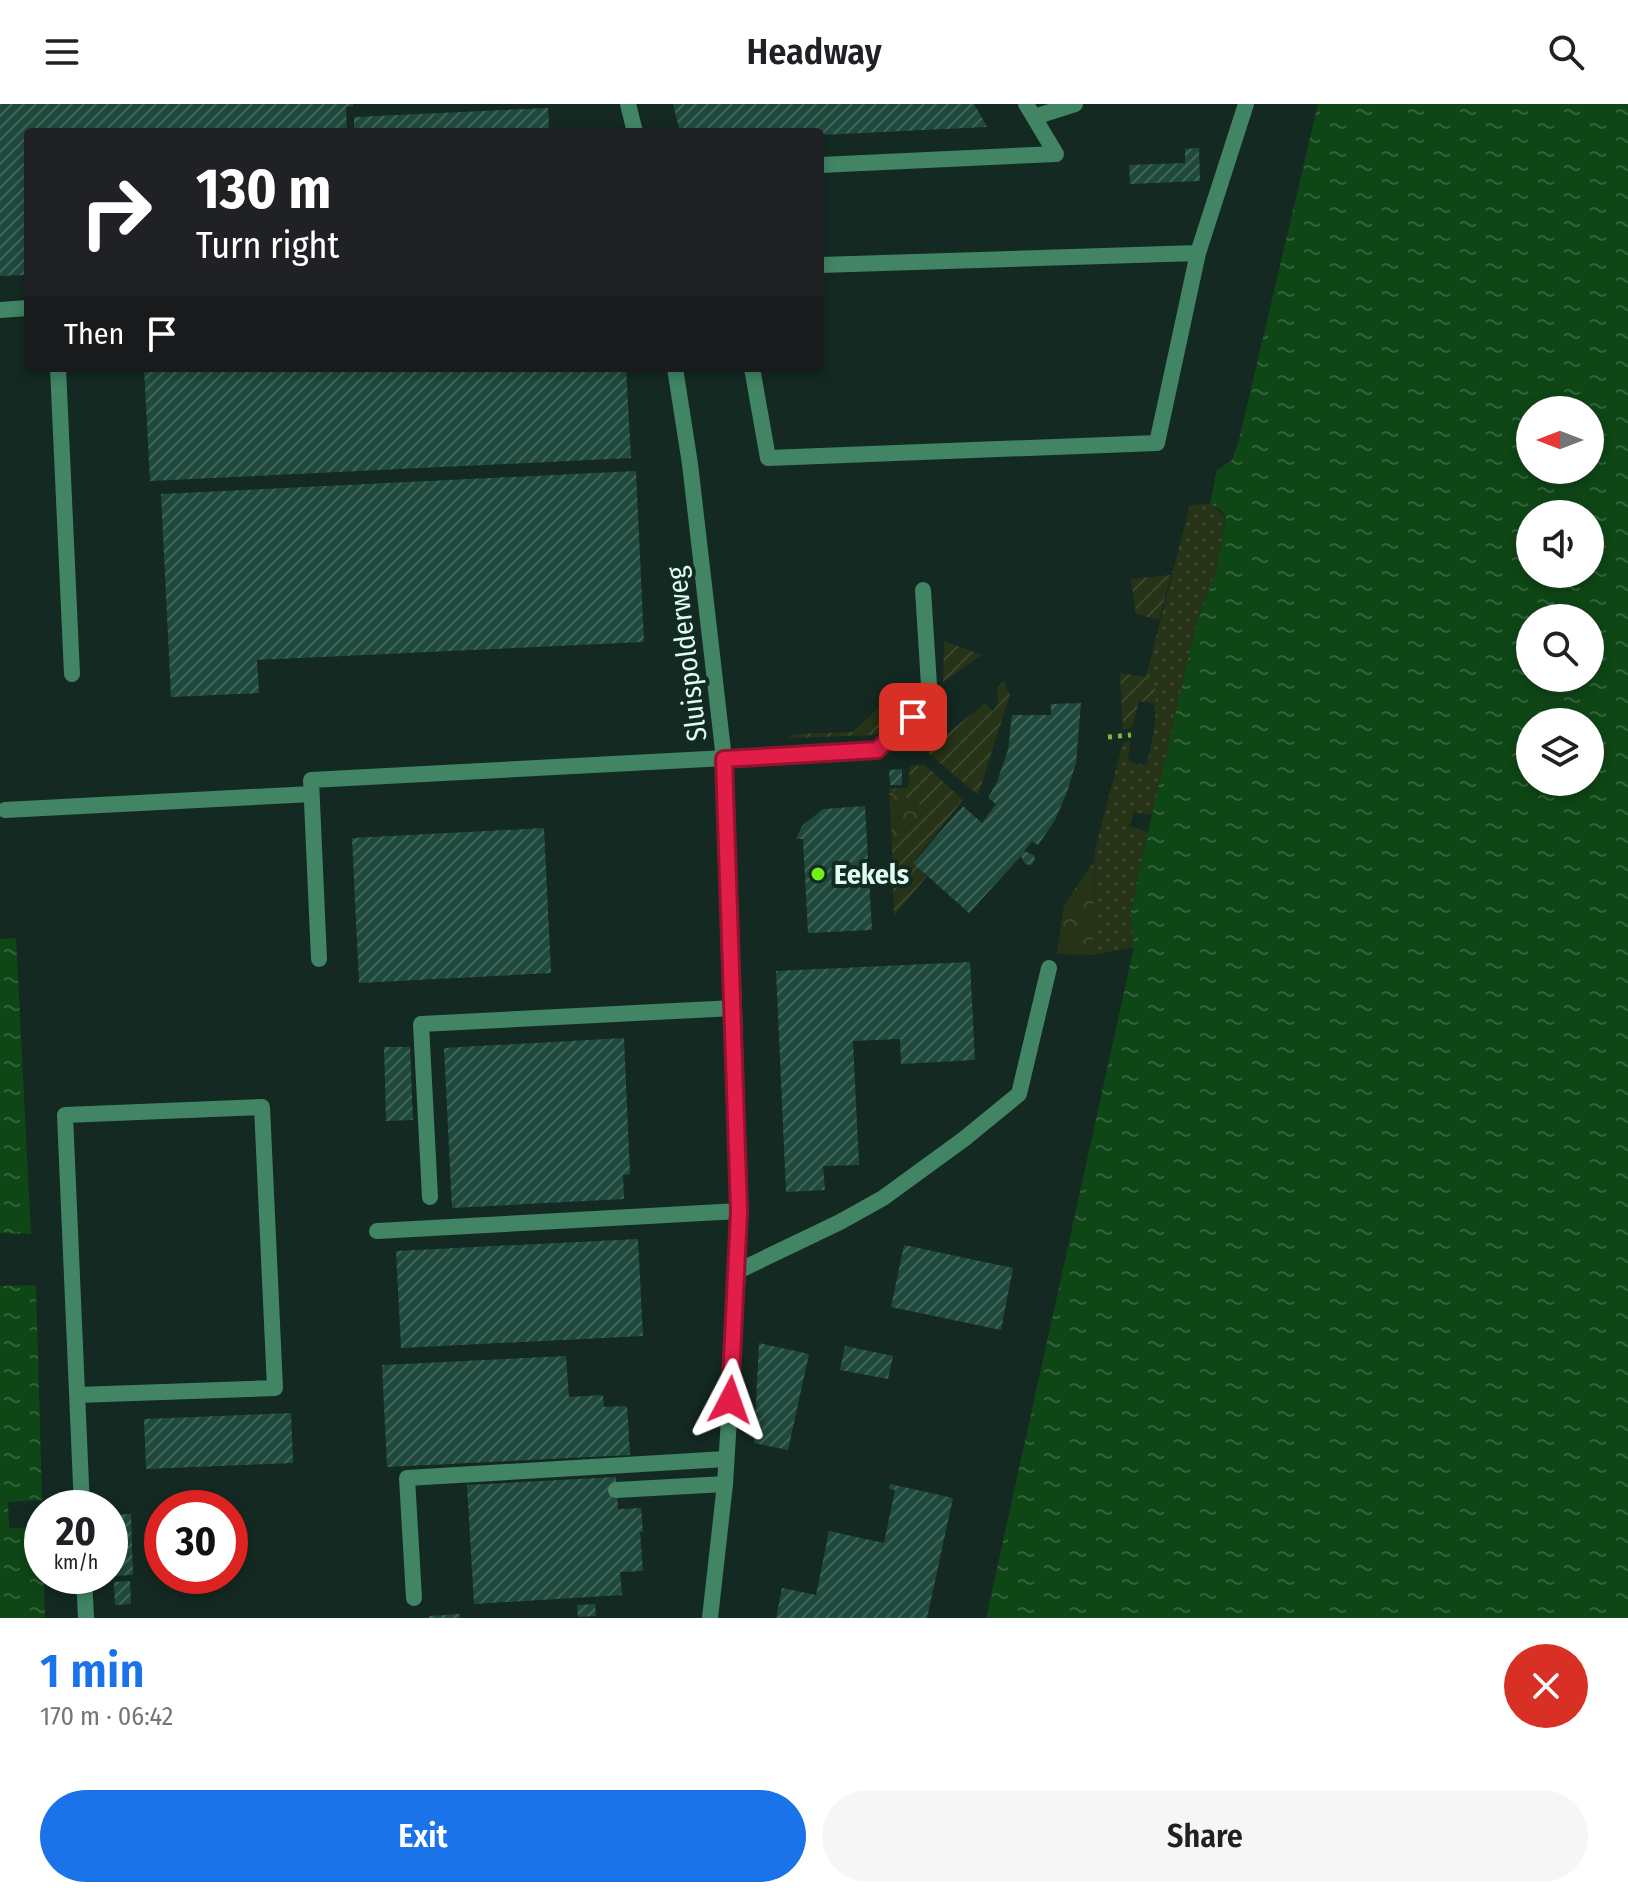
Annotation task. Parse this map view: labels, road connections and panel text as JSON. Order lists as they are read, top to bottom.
{
  "streets": {
    "street": ["Sluispolderweg"]
  },
  "places": ["Eekels"],
  "north": "left",
  "page": {
    "header": "Headway",
    "turn": ["130 m", "Turn right"],
    "then": "Then",
    "speed": "20 km/h",
    "limit": "30",
    "heading": ["1 min", "170 m · 06:42"],
    "buttons": ["Exit", "Share"]
  }
}
